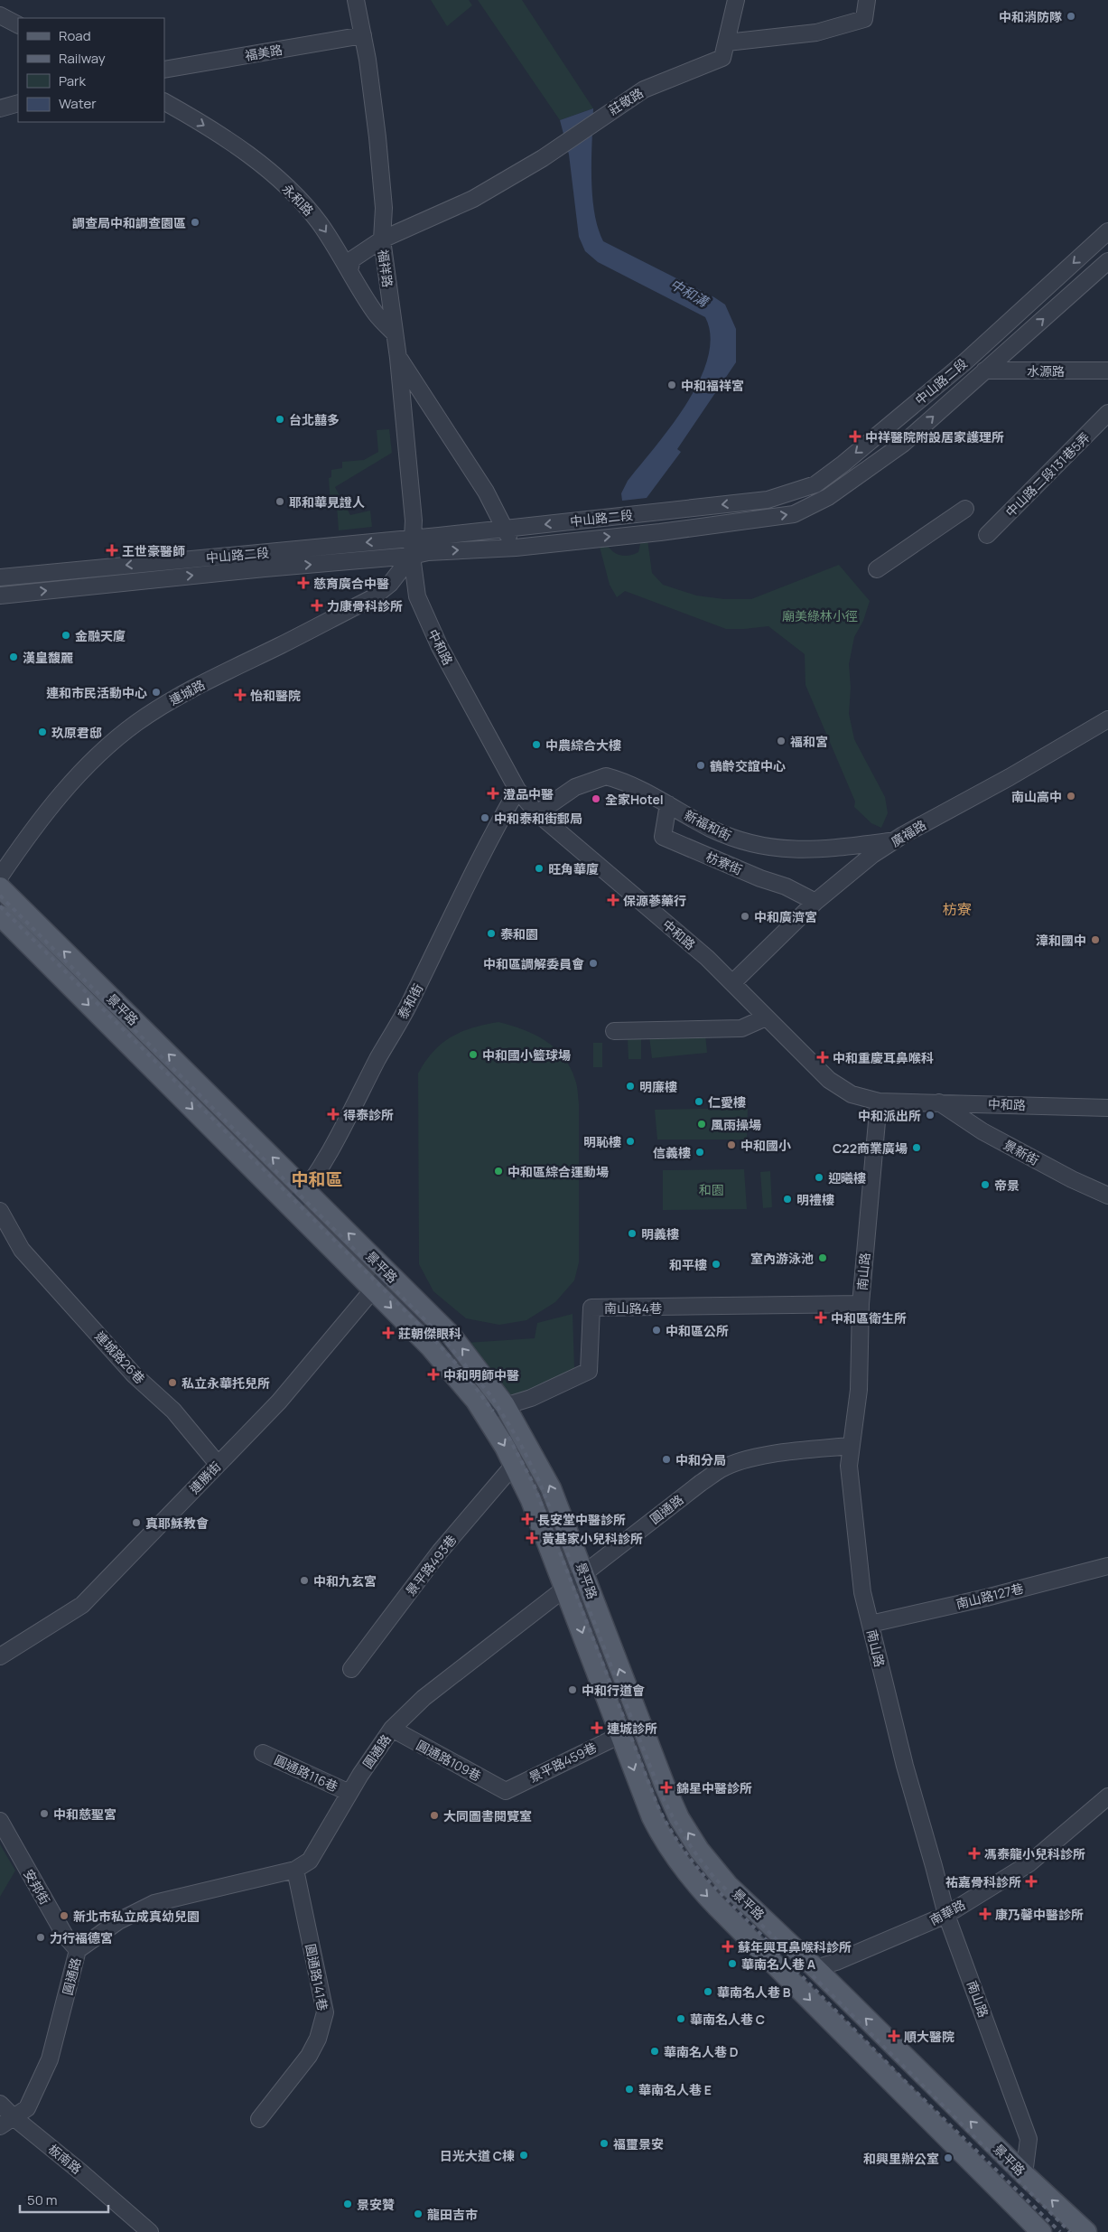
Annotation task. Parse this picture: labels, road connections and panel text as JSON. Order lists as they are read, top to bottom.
{
  "streets": {
    "main road": ["景平路"],
    "street": [
      "福美路",
      "莊敬路",
      "永和路",
      "福祥路",
      "水源路",
      "中山路二段",
      "中山路二段131巷5弄",
      "中和路",
      "連城路",
      "新福和街",
      "廣福路",
      "枋寮街",
      "泰和街",
      "景新街",
      "南山路",
      "南山路4巷",
      "連城路26巷",
      "連勝街",
      "圓通路",
      "景平路493巷",
      "南山路127巷",
      "圓通路109巷",
      "景平路459巷",
      "圓通路116巷",
      "安邦街",
      "南華路",
      "圓通路141巷",
      "板南路"
    ]
  },
  "crossings": [
    ["福美路", "福祥路"],
    ["莊敬路", "永和路"],
    ["莊敬路", "福祥路"],
    ["永和路", "福祥路"],
    ["福祥路", "中山路二段"],
    ["福祥路", "中和路"],
    ["水源路", "中山路二段"],
    ["中山路二段", "中和路"],
    ["中山路二段", "連城路"],
    ["中和路", "連城路"],
    ["中和路", "新福和街"],
    ["中和路", "廣福路"],
    ["中和路", "泰和街"],
    ["中和路", "景新街"],
    ["中和路", "南山路"],
    ["新福和街", "廣福路"],
    ["新福和街", "枋寮街"],
    ["廣福路", "枋寮街"],
    ["泰和街", "景平路"],
    ["景平路", "南山路"],
    ["景平路", "南山路4巷"],
    ["景平路", "連勝街"],
    ["景平路", "圓通路"],
    ["景平路", "景平路493巷"],
    ["景平路", "景平路459巷"],
    ["景平路", "南華路"],
    ["南山路", "南山路4巷"],
    ["南山路", "圓通路"],
    ["南山路", "南山路127巷"],
    ["南山路", "南華路"],
    ["連城路26巷", "連勝街"],
    ["圓通路", "圓通路109巷"],
    ["圓通路", "圓通路116巷"],
    ["圓通路", "安邦街"],
    ["圓通路", "圓通路141巷"],
    ["圓通路", "板南路"],
    ["圓通路109巷", "景平路459巷"]
  ],
  "one_way": ["永和路"],
  "districts": ["枋寮", "中和區"],
  "water": ["中和溝"],
  "parks": ["廟美綠林小徑", "和園"],
  "places": {
    "other": [
      "中和消防隊",
      "調查局中和調查園區",
      "中和福祥宮",
      "台北囍多",
      "耶和華見證人",
      "金融天廈",
      "漢皇馥麗",
      "連和市民活動中心",
      "玖原君邸",
      "福和宮",
      "中農綜合大樓",
      "鶴齡交誼中心",
      "南山高中",
      "全家Hotel",
      "中和泰和街郵局",
      "旺角華廈",
      "中和廣濟宮",
      "泰和園",
      "漳和國中",
      "中和區調解委員會",
      "中和國小籃球場",
      "明廉樓",
      "仁愛樓",
      "中和派出所",
      "風雨操場",
      "明恥樓",
      "中和國小",
      "C22商業廣場",
      "信義樓",
      "中和區綜合運動場",
      "迎曦樓",
      "帝景",
      "明禮樓",
      "明義樓",
      "室內游泳池",
      "和平樓",
      "中和區公所",
      "私立永華托兒所",
      "中和分局",
      "真耶穌教會",
      "中和九玄宮",
      "中和行道會",
      "中和慈聖宮",
      "大同圖書閱覽室",
      "新北市私立成真幼兒園",
      "力行福德宮",
      "華南名人巷 A",
      "華南名人巷 B",
      "華南名人巷 C",
      "華南名人巷 D",
      "華南名人巷 E",
      "福璽景安",
      "日光大道 C棟",
      "和興里辦公室",
      "景安贊",
      "龍田吉市"
    ],
    "health": [
      "中祥醫院附設居家護理所",
      "王世豪醫師",
      "慈育廣合中醫",
      "力康骨科診所",
      "怡和醫院",
      "澄品中醫",
      "保源蔘藥行",
      "中和重慶耳鼻喉科",
      "得泰診所",
      "中和區衛生所",
      "莊朝傑眼科",
      "中和明師中醫",
      "長安堂中醫診所",
      "黃基家小兒科診所",
      "連城診所",
      "錦星中醫診所",
      "馮泰龍小兒科診所",
      "祐嘉骨科診所",
      "康乃馨中醫診所",
      "蘇年興耳鼻喉科診所",
      "順大醫院"
    ]
  },
  "legend": [
    "Road",
    "Railway",
    "Park",
    "Water"
  ],
  "scale_bar": "50 m"
}
